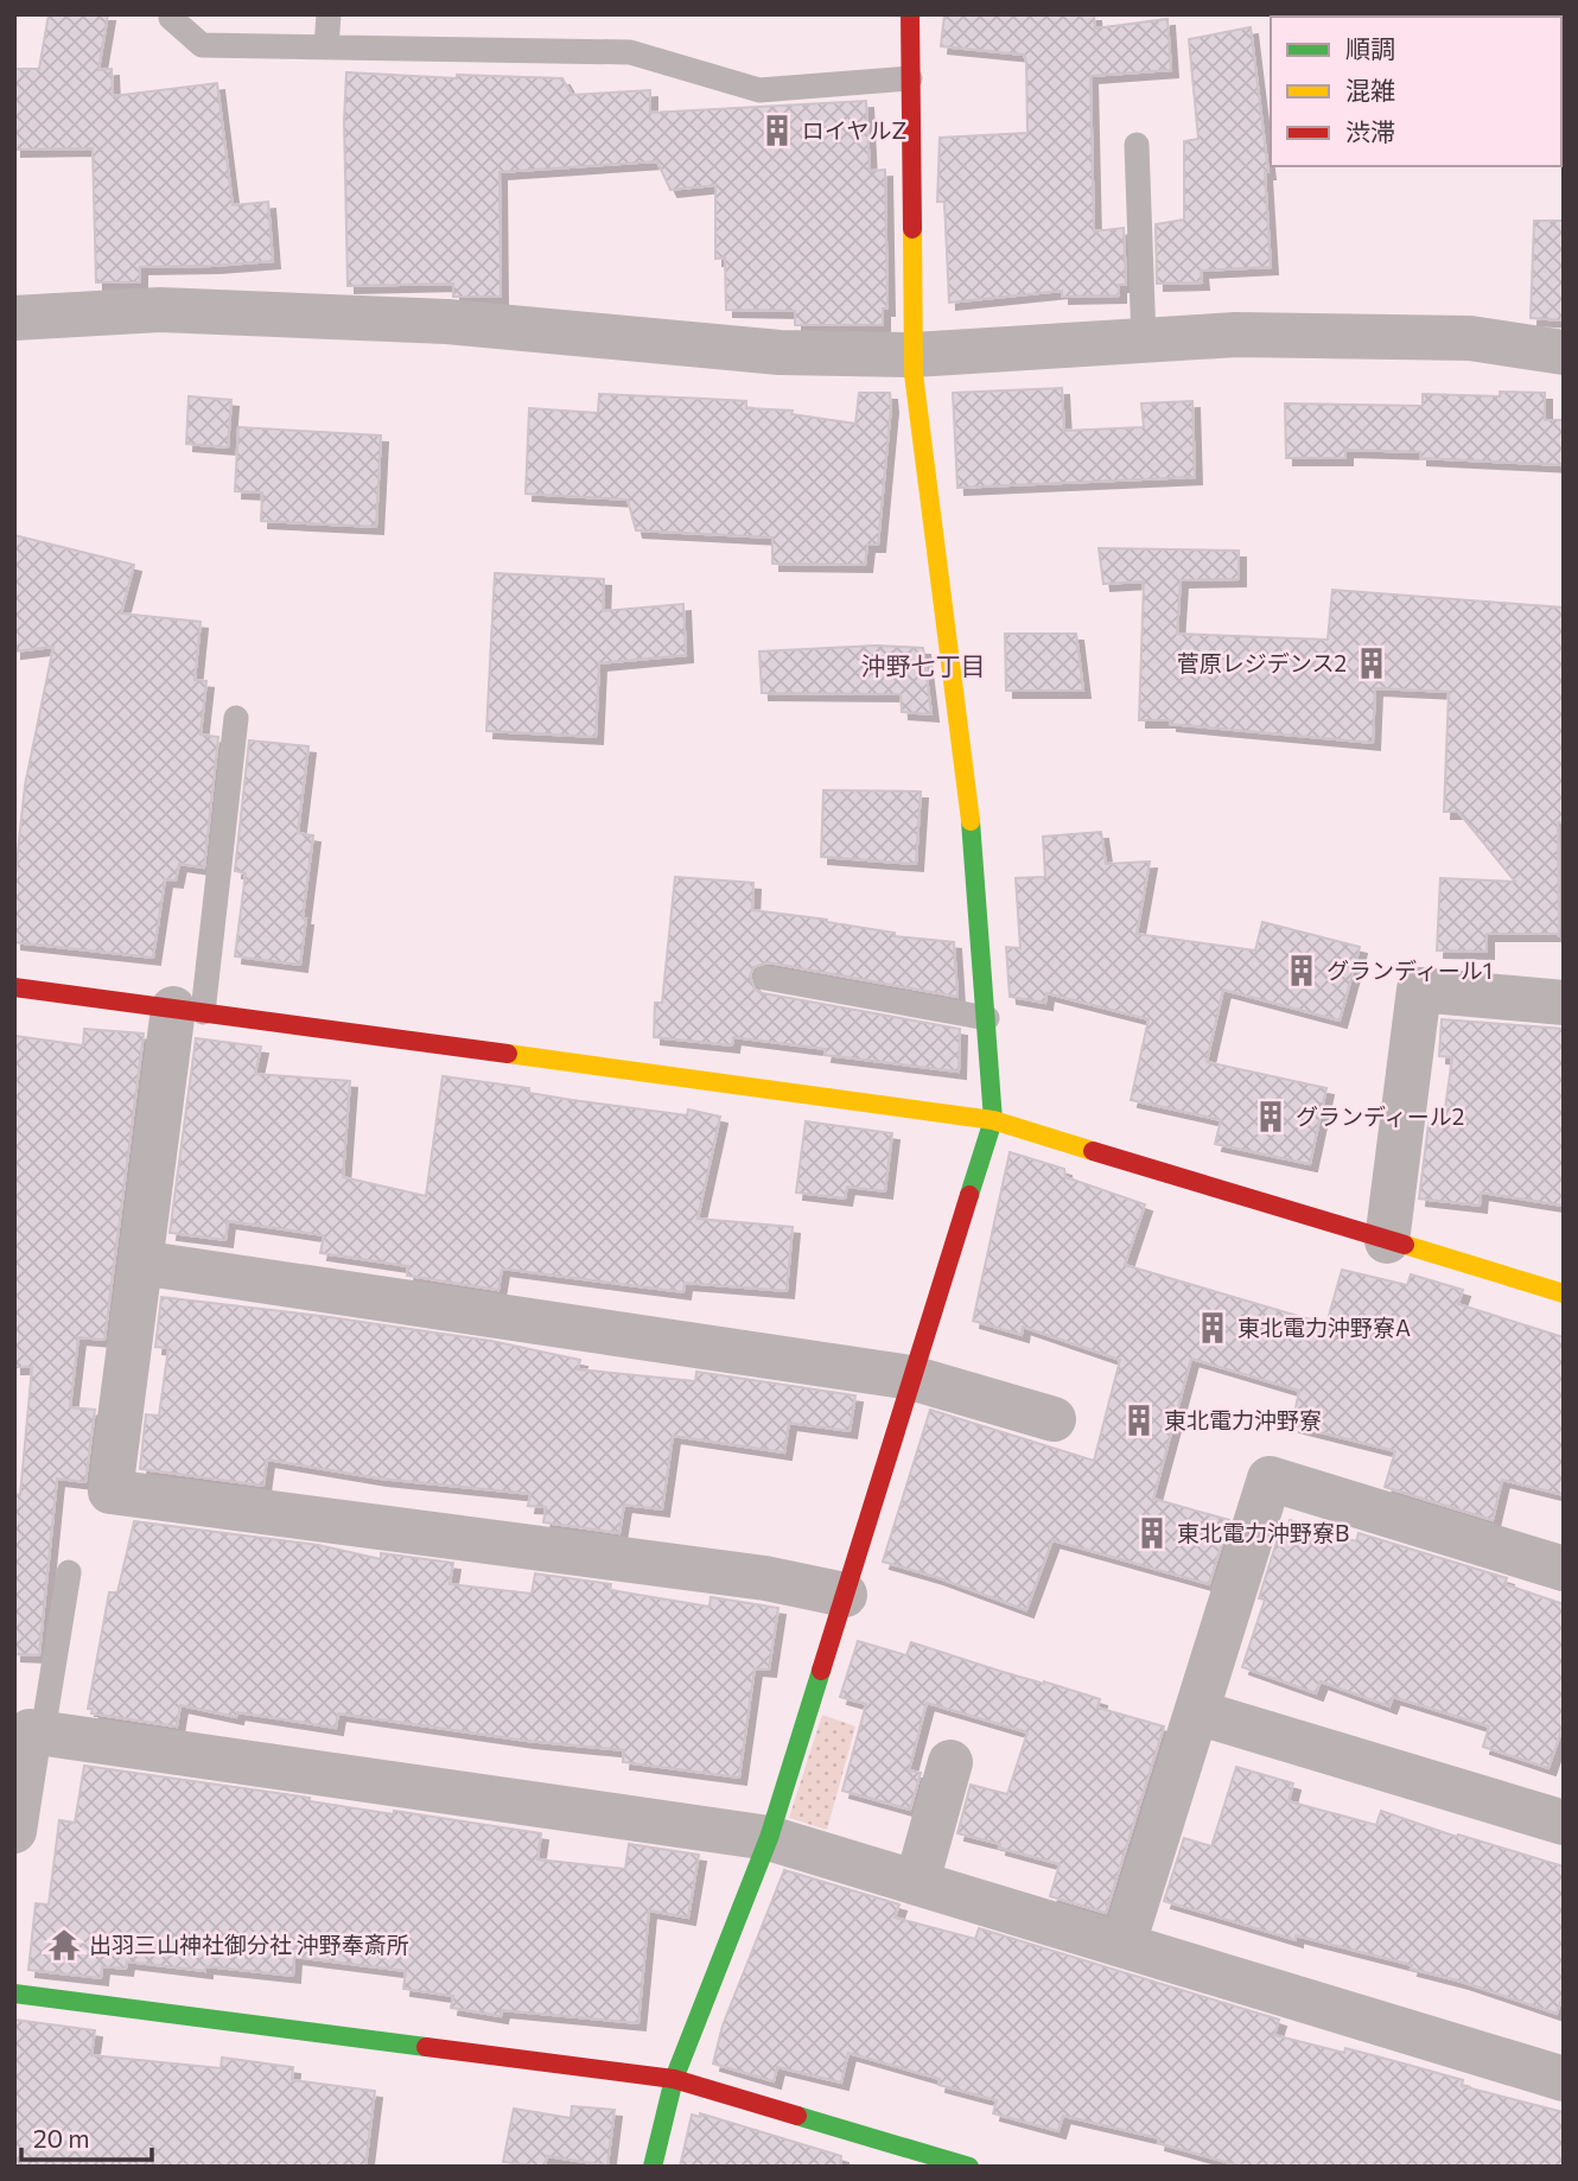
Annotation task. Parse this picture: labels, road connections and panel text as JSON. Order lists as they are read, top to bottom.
{
  "districts": ["沖野七丁目"],
  "places": {
    "building": [
      "ロイヤルZ",
      "菅原レジデンス2",
      "グランディール1",
      "グランディール2",
      "東北電力沖野寮A",
      "東北電力沖野寮",
      "東北電力沖野寮B"
    ],
    "temple": ["出羽三山神社御分社 沖野奉斎所"]
  },
  "legend": ["順調", "混雑", "渋滞"],
  "scale_bar": "20 m"
}
